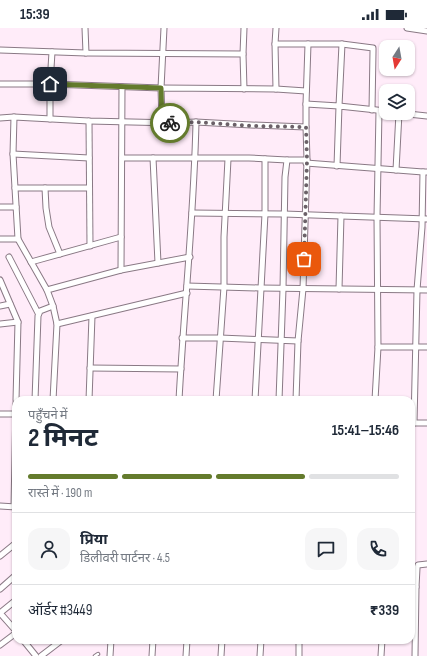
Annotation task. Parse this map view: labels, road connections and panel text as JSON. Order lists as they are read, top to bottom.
{
  "north": "bottom",
  "page": {
    "status": "15:39",
    "heading": ["2 मिनट", "पहुँचने में", "15:41–15:46"],
    "panel": [
      "प्रिया",
      "डिलीवरी पार्टनर · 4.5",
      "ऑर्डर #3449",
      "₹339"
    ],
    "bar": "रास्ते में · 190 m"
  }
}
